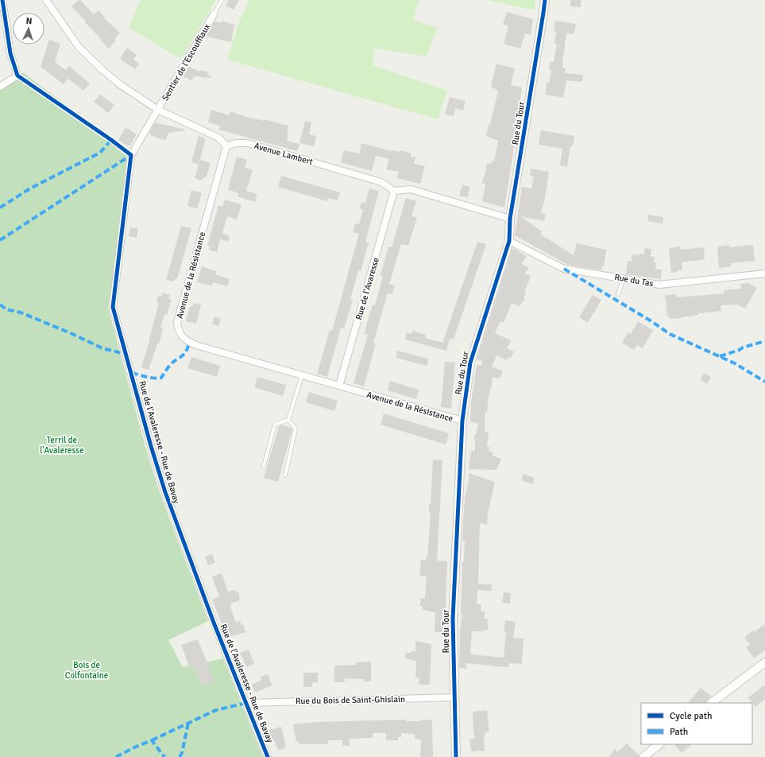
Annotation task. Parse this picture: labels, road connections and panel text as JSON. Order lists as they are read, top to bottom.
{
  "streets": {
    "street": [
      "Sentier de l'Escouffiaux",
      "Rue du Tour",
      "Avenue Lambert",
      "Avenue de la Résistance",
      "Rue du Tas",
      "Rue de l'Avaresse",
      "Rue de l'Avaleresse - Rue de Bavay",
      "Rue du Bois de Saint-Ghislain"
    ]
  },
  "crossings": [
    ["Sentier de l'Escouffiaux", "Rue de l'Avaleresse - Rue de Bavay"],
    ["Rue du Tour", "Avenue de la Résistance"],
    ["Rue du Tour", "Rue du Tas"],
    ["Rue du Tour", "Rue du Bois de Saint-Ghislain"],
    ["Avenue Lambert", "Avenue de la Résistance"],
    ["Avenue Lambert", "Rue de l'Avaresse"],
    ["Avenue de la Résistance", "Rue de l'Avaresse"],
    ["Rue de l'Avaleresse - Rue de Bavay", "Rue du Bois de Saint-Ghislain"]
  ],
  "parks": ["Terril de l'Avaleresse", "Bois de Colfontaine"],
  "legend": ["Cycle path", "Path"],
  "north": "top"
}
